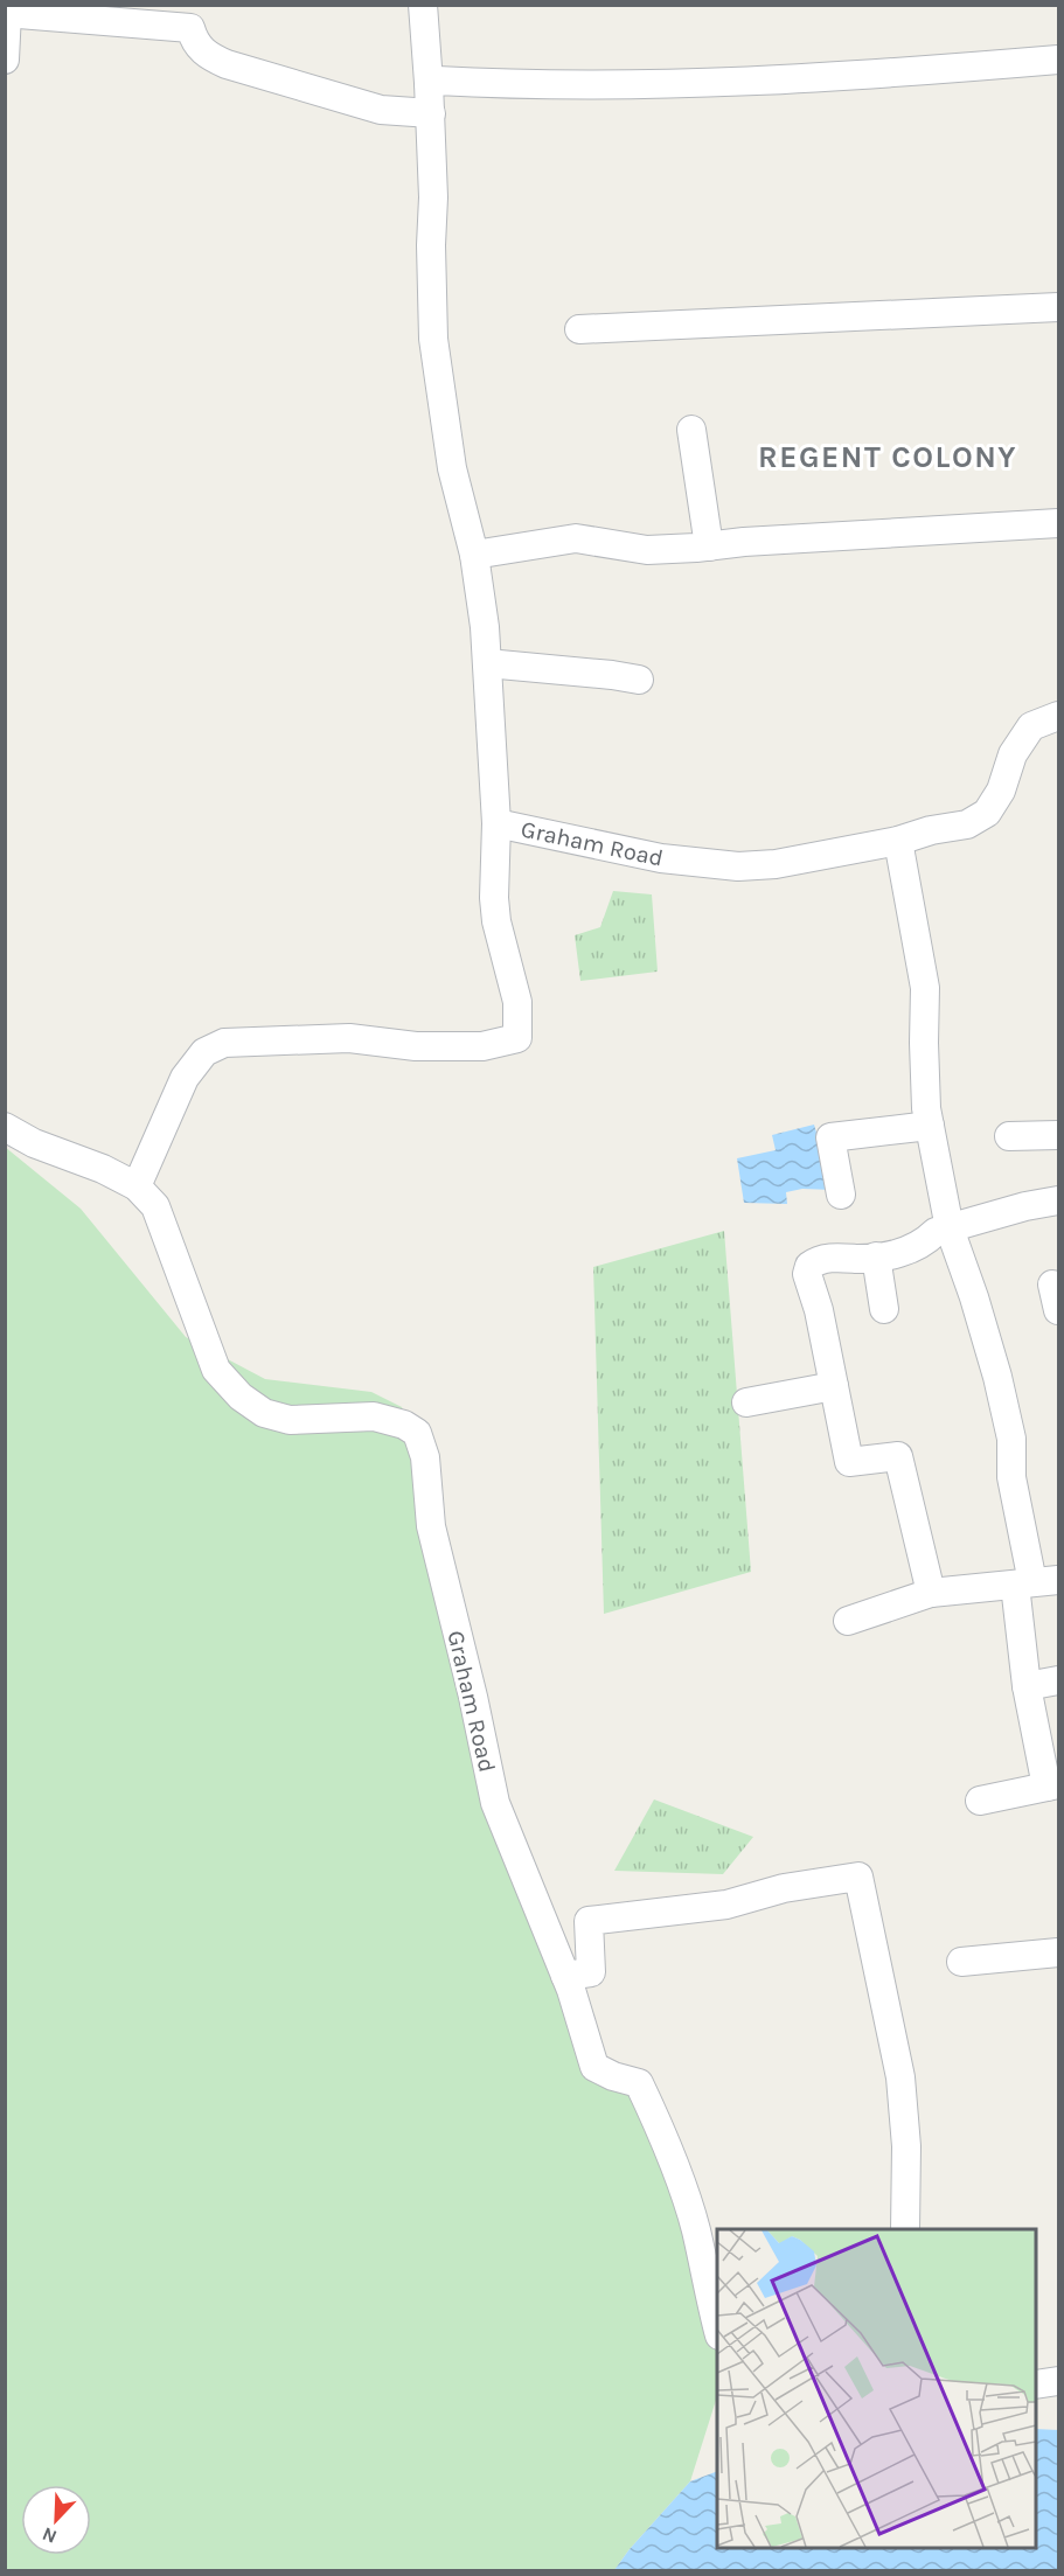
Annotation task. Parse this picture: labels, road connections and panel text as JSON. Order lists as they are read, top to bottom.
{
  "streets": {
    "street": ["Graham Road"]
  },
  "districts": ["REGENT COLONY"],
  "north": "bottom left"
}
